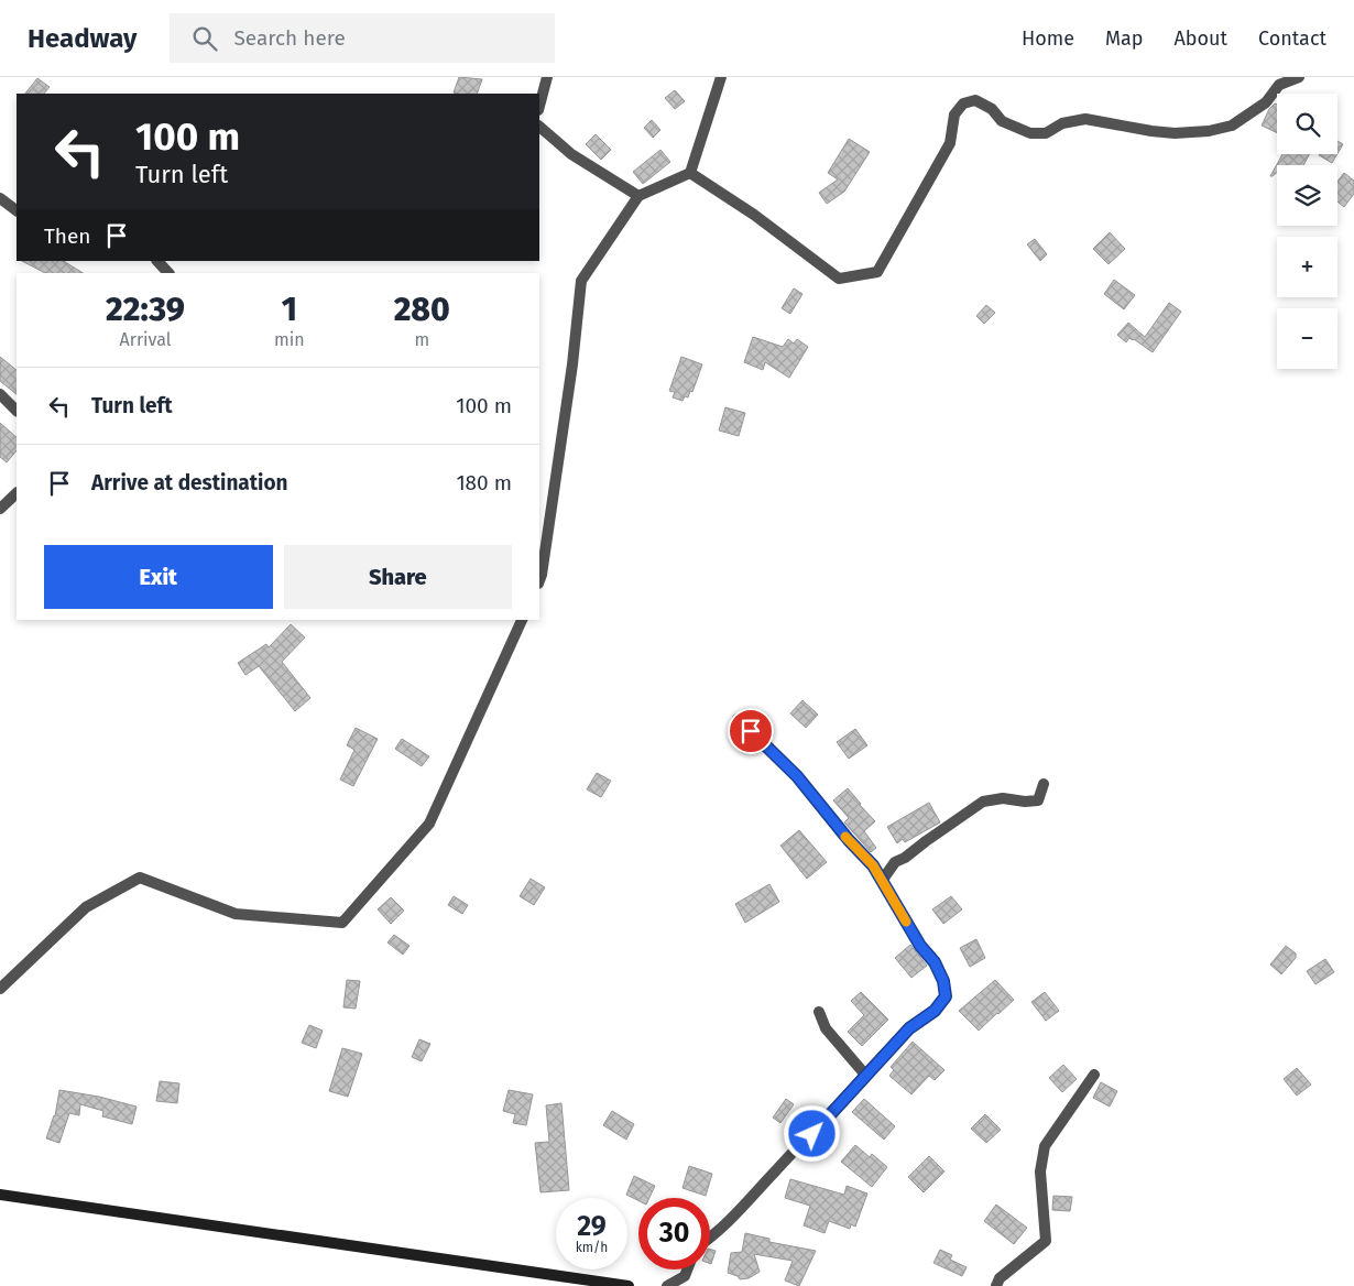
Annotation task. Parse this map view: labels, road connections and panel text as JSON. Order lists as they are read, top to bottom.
{
  "page": {
    "header": "Headway",
    "search": "Search here",
    "nav": [
      "Home",
      "Map",
      "About",
      "Contact"
    ],
    "map_buttons": ["+", "−"],
    "turn": ["100 m", "Turn left"],
    "then": "Then",
    "eta": [
      "22:39",
      "Arrival",
      "1",
      "min",
      "280",
      "m"
    ],
    "list": [
      {
        "name": "Turn left",
        "value": "100 m"
      },
      {
        "name": "Arrive at destination",
        "value": "180 m"
      }
    ],
    "buttons": ["Exit", "Share"],
    "speed": "29 km/h",
    "limit": "30"
  }
}
